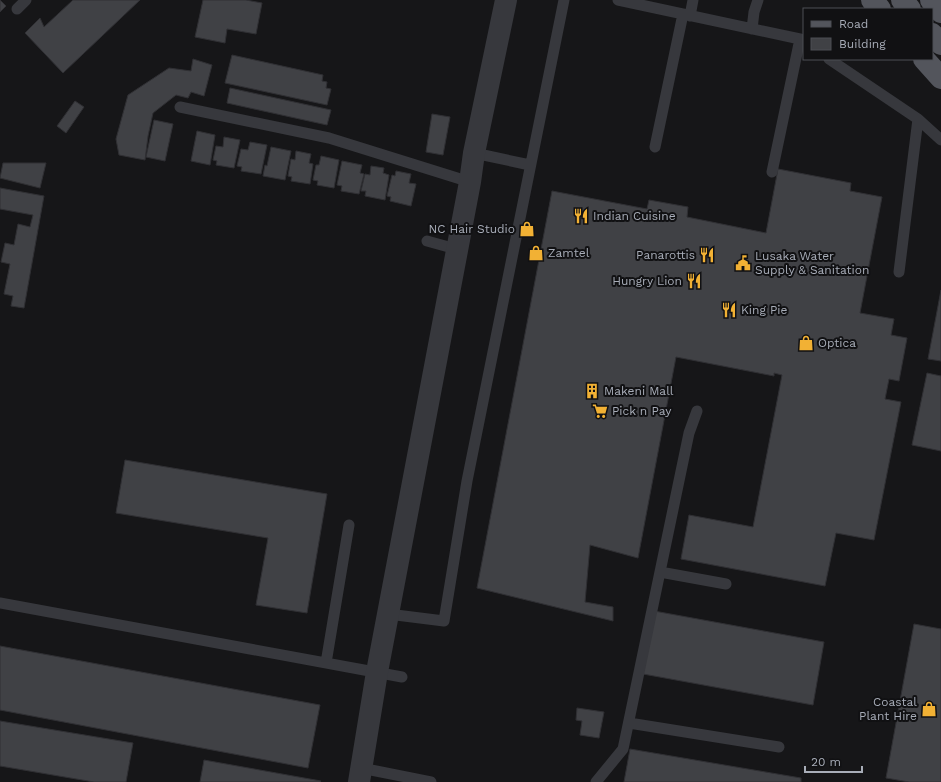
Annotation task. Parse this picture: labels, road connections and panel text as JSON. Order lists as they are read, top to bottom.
{
  "places": {
    "restaurant": [
      "Indian Cuisine",
      "Panarottis",
      "Hungry Lion",
      "King Pie"
    ],
    "shop": [
      "NC Hair Studio",
      "Zamtel",
      "Optica",
      "Coastal Plant Hire"
    ],
    "public building": ["Lusaka Water Supply & Sanitation"],
    "building": ["Makeni Mall"],
    "supermarket": ["Pick n Pay"]
  },
  "legend": ["Road", "Building"],
  "scale_bar": "20 m"
}
